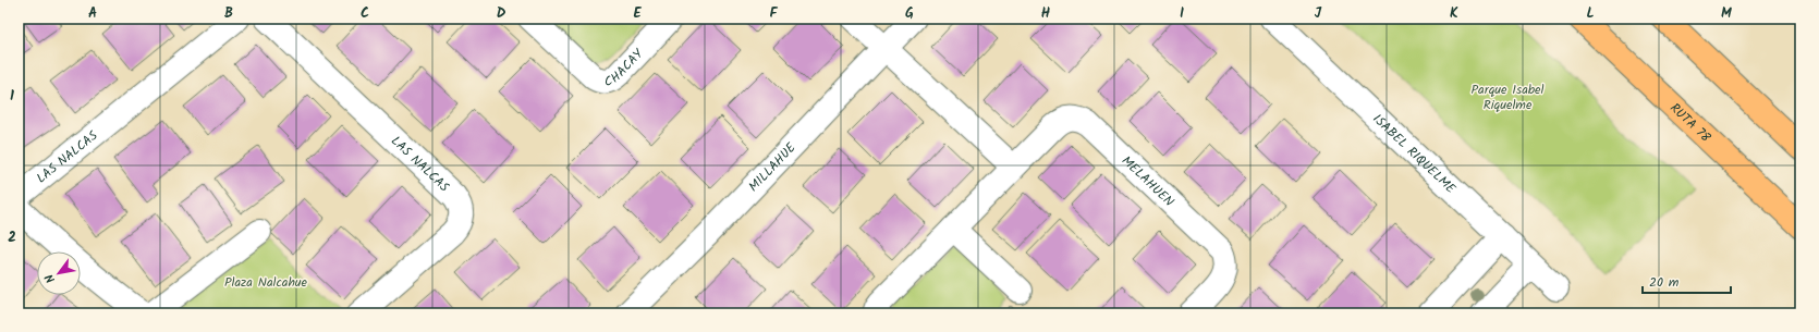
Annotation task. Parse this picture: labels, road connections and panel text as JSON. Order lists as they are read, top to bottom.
{
  "streets": {
    "highway": ["RUTA 78"],
    "street": [
      "CHACAY",
      "ISABEL RIQUELME",
      "LAS NALCAS",
      "MILLAHUE",
      "MELAHUEN"
    ]
  },
  "parks": ["Parque Isabel Riquelme", "Plaza Nalcahue"],
  "scale_bar": "20 m",
  "north": "bottom left",
  "grid": {
    "columns": [
      "A",
      "B",
      "C",
      "D",
      "E",
      "F",
      "G",
      "H",
      "I",
      "J",
      "K",
      "L",
      "M"
    ],
    "rows": ["1", "2"]
  }
}
